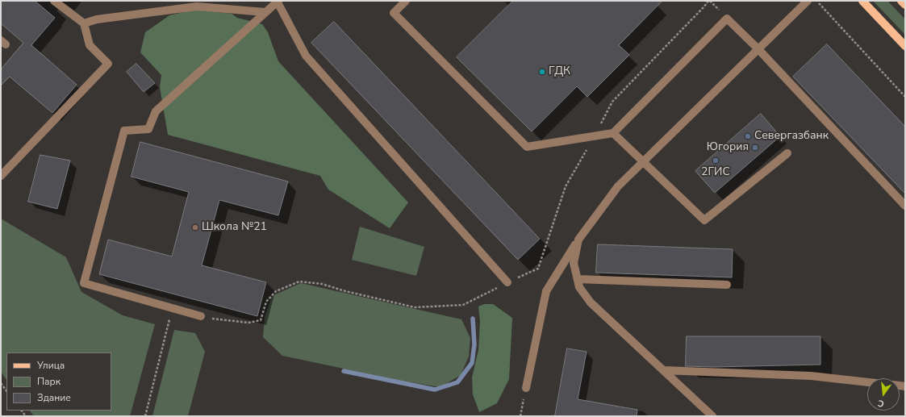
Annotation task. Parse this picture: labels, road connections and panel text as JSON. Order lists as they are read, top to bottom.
{
  "places": [
    "ГДК",
    "Севергазбанк",
    "Югория",
    "2ГИС",
    "Школа №21"
  ],
  "legend": ["Улица", "Парк", "Здание"],
  "north": "bottom"
}
